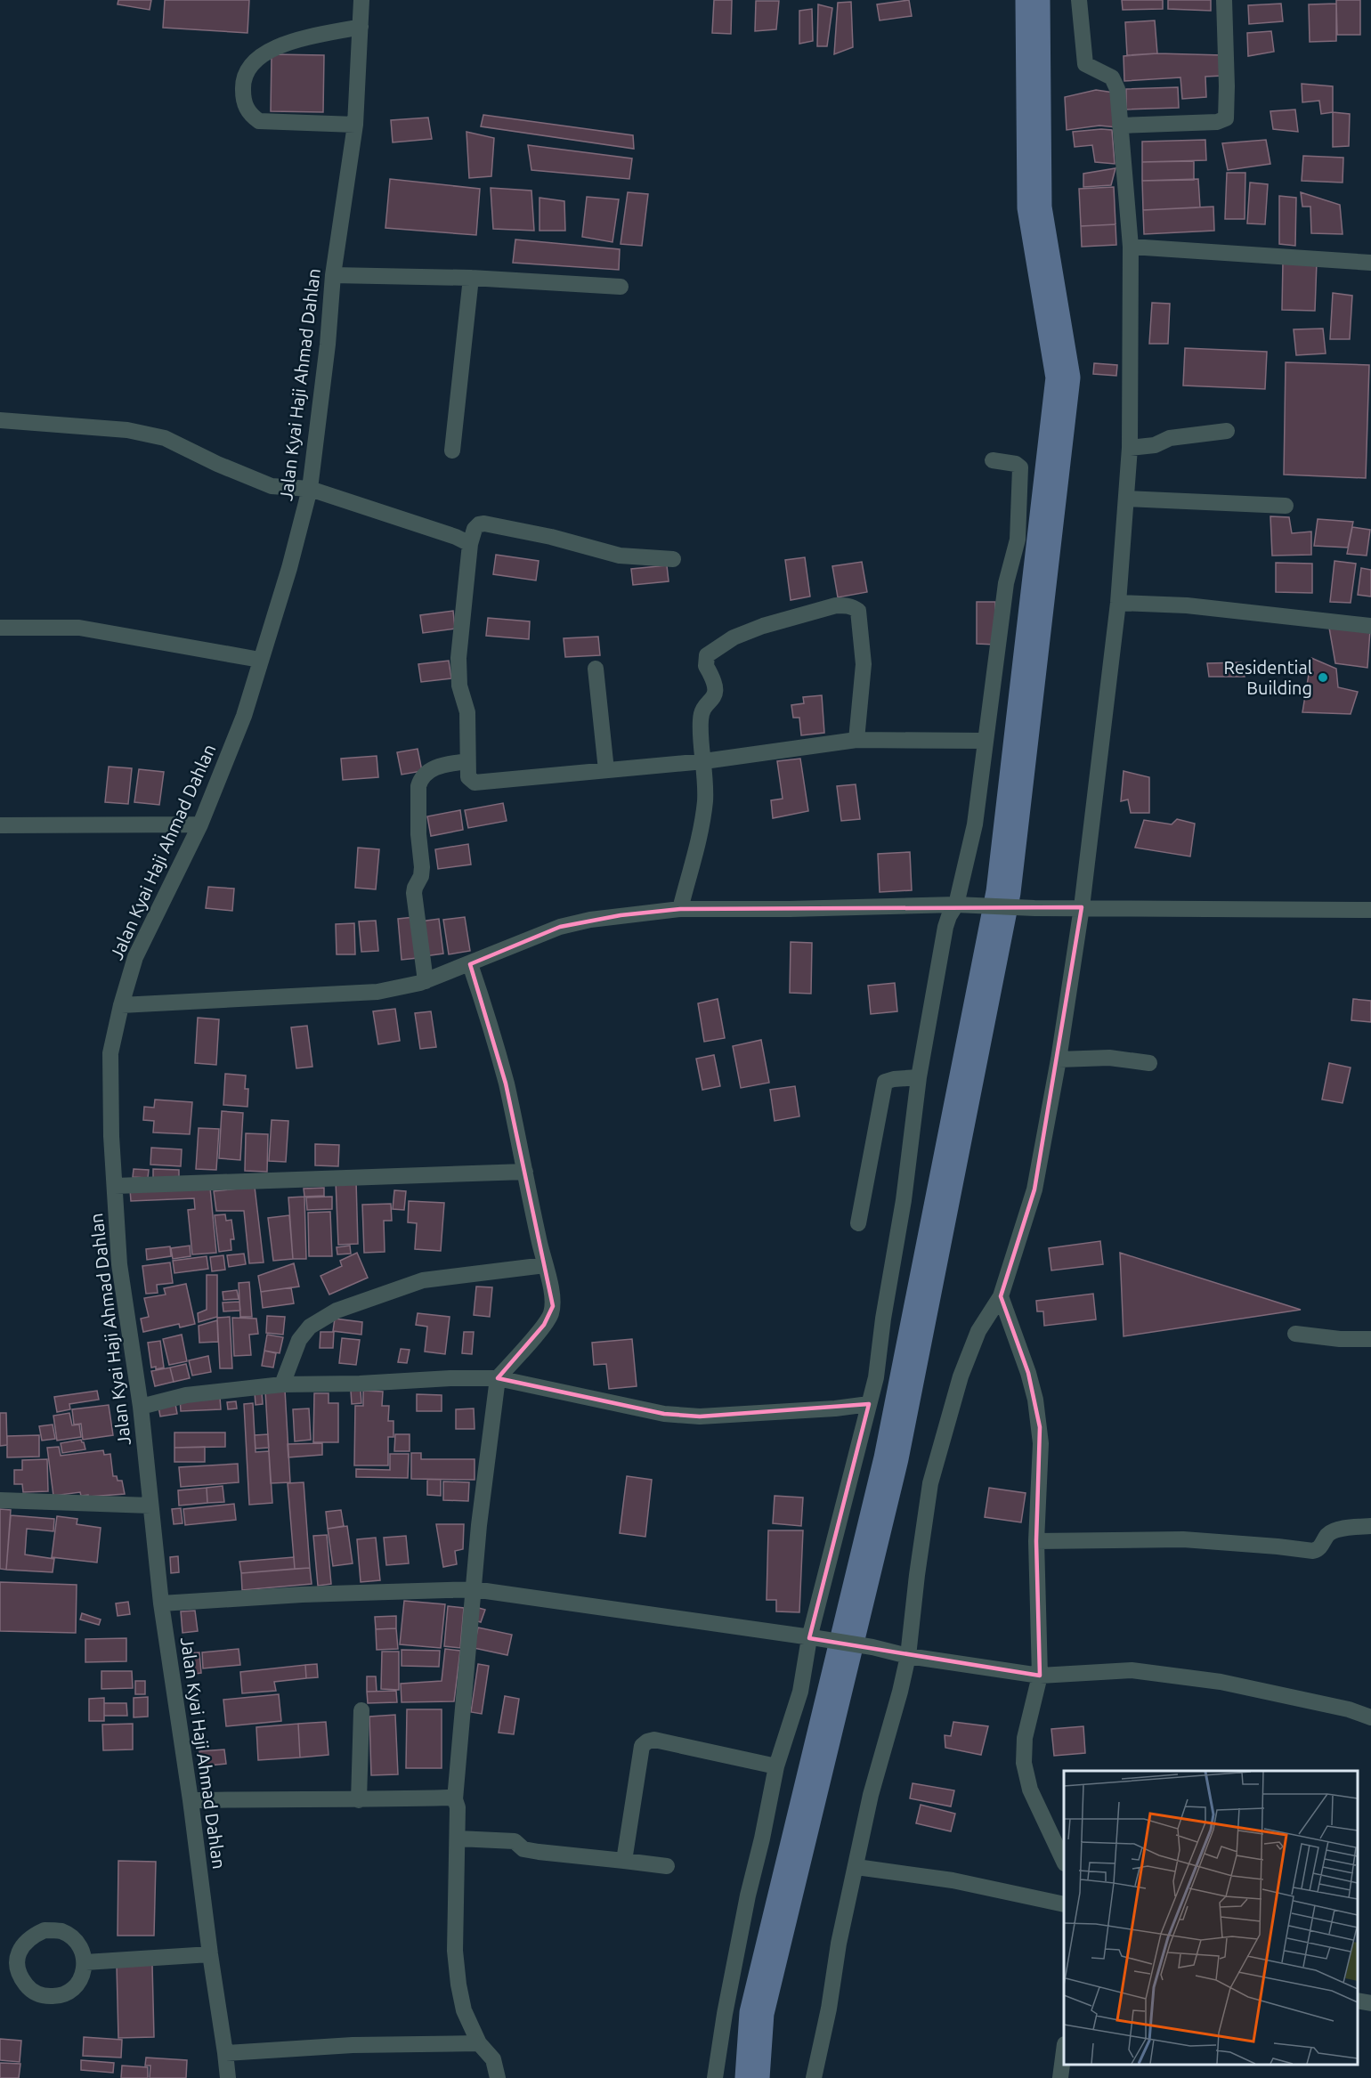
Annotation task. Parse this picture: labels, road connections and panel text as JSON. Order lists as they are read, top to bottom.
{
  "streets": {
    "street": ["Jalan Kyai Haji Ahmad Dahlan"]
  },
  "places": ["Residential Building"]
}
